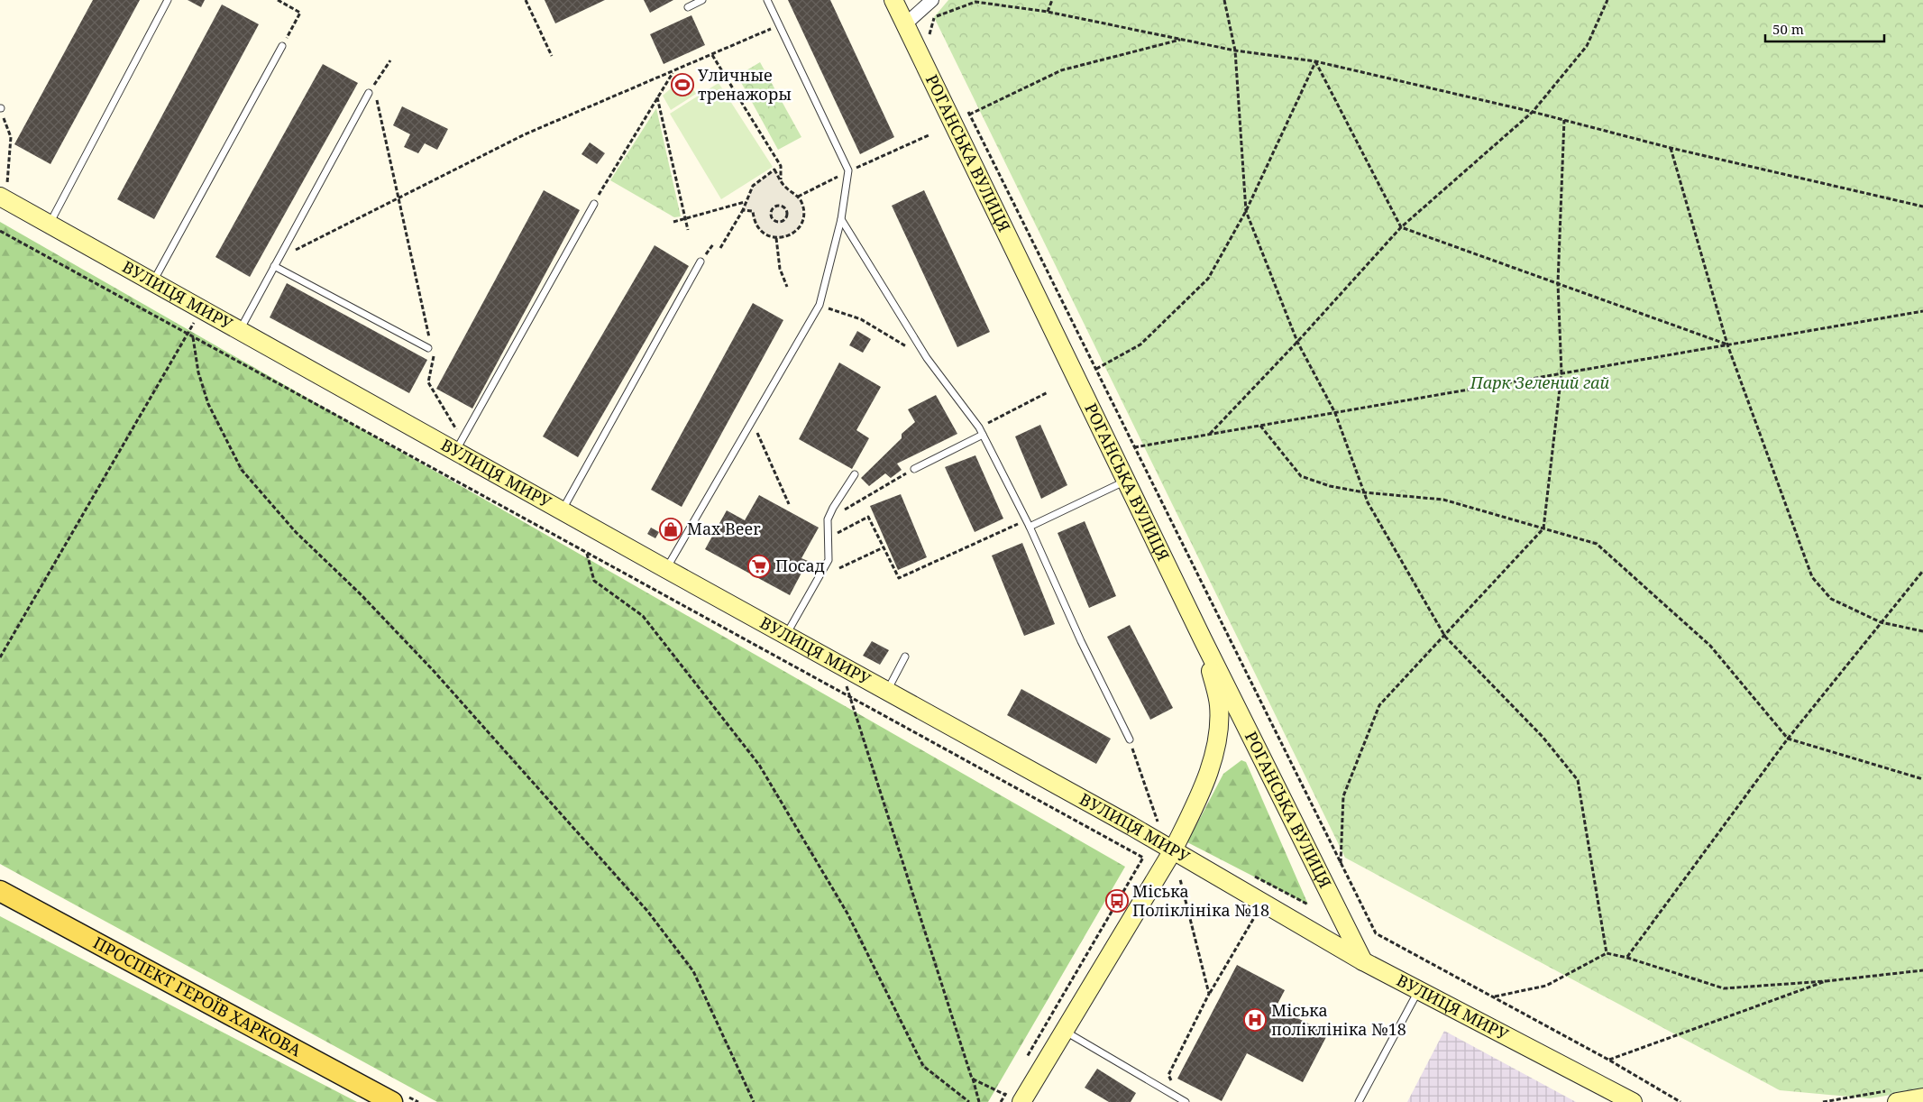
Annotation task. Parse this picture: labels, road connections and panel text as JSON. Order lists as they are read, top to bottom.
{
  "streets": {
    "main road": ["ПРОСПЕКТ ГЕРОЇВ ХАРКОВА"],
    "street": ["РОГАНСЬКА ВУЛИЦЯ", "ВУЛИЦЯ МИРУ"]
  },
  "crossings": [
    ["РОГАНСЬКА ВУЛИЦЯ", "ВУЛИЦЯ МИРУ"]
  ],
  "parks": ["Парк Зелений гай"],
  "places": {
    "sports": ["Уличные тренажоры"],
    "shop": ["Max Beer"],
    "supermarket": ["Посад"],
    "bus stop": ["Міська Поліклініка №18"],
    "hospital": ["Міська поліклініка №18"]
  },
  "scale_bar": "50 m"
}
